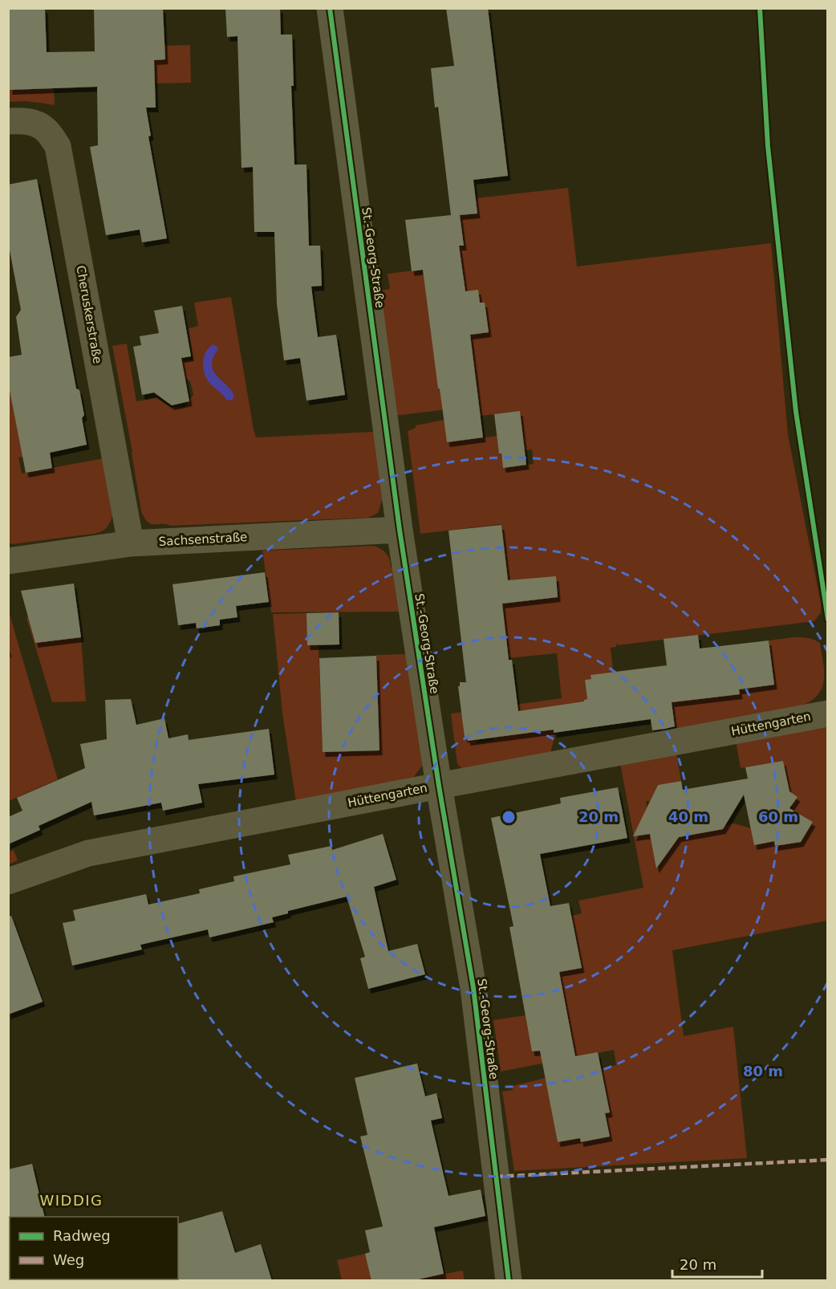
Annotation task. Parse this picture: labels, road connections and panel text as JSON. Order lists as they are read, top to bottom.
{
  "streets": {
    "street": [
      "St.-Georg-Straße",
      "Cheruskerstraße",
      "Sachsenstraße",
      "Hüttengarten"
    ]
  },
  "crossings": [
    ["St.-Georg-Straße", "Sachsenstraße"],
    ["St.-Georg-Straße", "Hüttengarten"],
    ["Cheruskerstraße", "Sachsenstraße"]
  ],
  "districts": ["WIDDIG"],
  "legend": ["Radweg", "Weg"],
  "scale_bar": "20 m",
  "rings": [
    "20 m",
    "40 m",
    "60 m",
    "80 m"
  ]
}
